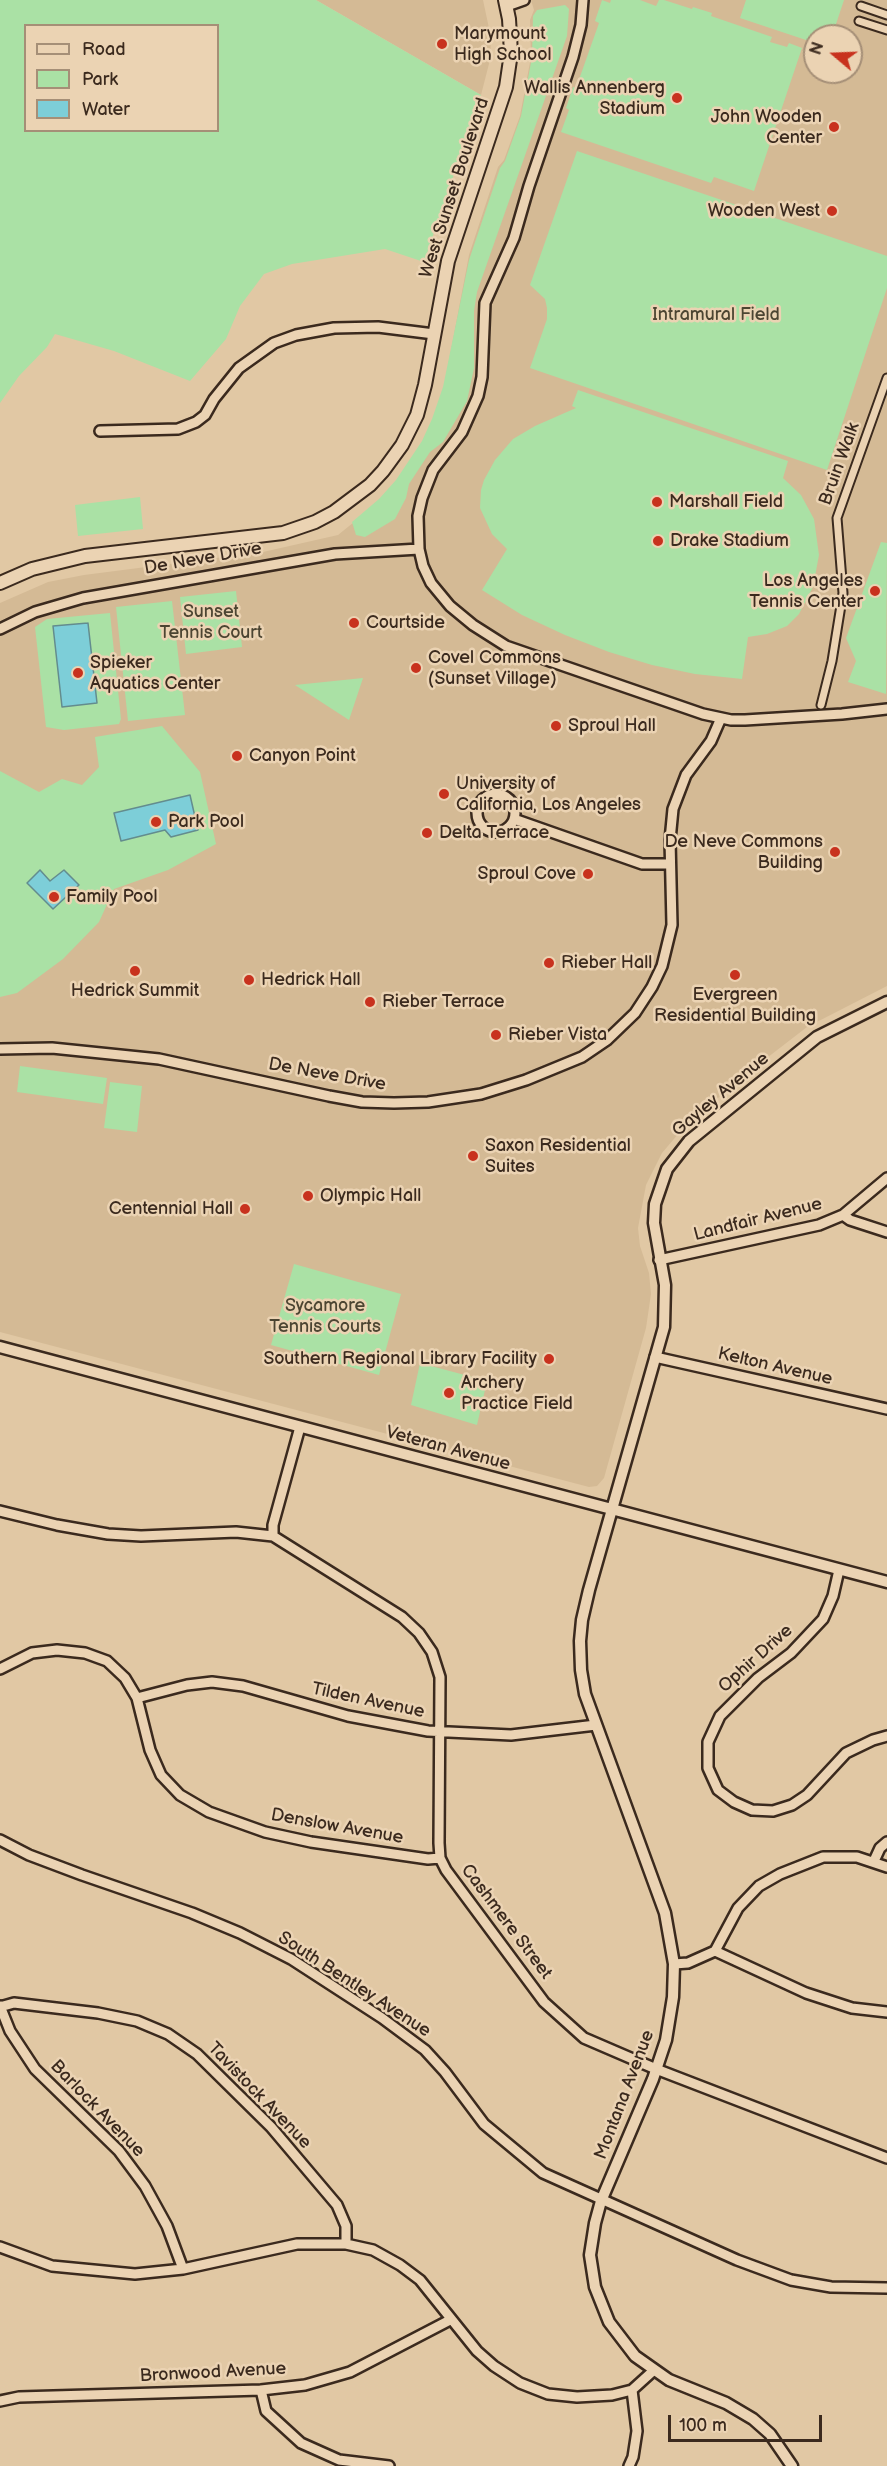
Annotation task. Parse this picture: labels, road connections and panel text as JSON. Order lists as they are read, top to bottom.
{
  "streets": {
    "main road": ["West Sunset Boulevard"],
    "street": [
      "Bruin Walk",
      "De Neve Drive",
      "Gayley Avenue",
      "Landfair Avenue",
      "Kelton Avenue",
      "Veteran Avenue",
      "Ophir Drive",
      "Tilden Avenue",
      "Denslow Avenue",
      "Cashmere Street",
      "South Bentley Avenue",
      "Montana Avenue",
      "Tavistock Avenue",
      "Barlock Avenue",
      "Bronwood Avenue"
    ]
  },
  "crossings": [
    ["Gayley Avenue", "Landfair Avenue"],
    ["Gayley Avenue", "Kelton Avenue"],
    ["Gayley Avenue", "Veteran Avenue"],
    ["Gayley Avenue", "Montana Avenue"],
    ["Veteran Avenue", "Ophir Drive"],
    ["Veteran Avenue", "Montana Avenue"],
    ["Tilden Avenue", "Denslow Avenue"],
    ["Tilden Avenue", "Cashmere Street"],
    ["Tilden Avenue", "Montana Avenue"],
    ["Denslow Avenue", "Cashmere Street"],
    ["Cashmere Street", "Montana Avenue"],
    ["South Bentley Avenue", "Montana Avenue"],
    ["Tavistock Avenue", "Barlock Avenue"]
  ],
  "parks": ["Intramural Field", "Sunset Tennis Court", "Sycamore Tennis Courts"],
  "places": [
    "Marymount High School",
    "Wallis Annenberg Stadium",
    "John Wooden Center",
    "Wooden West",
    "Marshall Field",
    "Drake Stadium",
    "Los Angeles Tennis Center",
    "Courtside",
    "Covel Commons (Sunset Village)",
    "Spieker Aquatics Center",
    "Sproul Hall",
    "Canyon Point",
    "University of California, Los Angeles",
    "Park Pool",
    "Delta Terrace",
    "De Neve Commons Building",
    "Sproul Cove",
    "Family Pool",
    "Rieber Hall",
    "Hedrick Summit",
    "Evergreen Residential Building",
    "Hedrick Hall",
    "Rieber Terrace",
    "Rieber Vista",
    "Saxon Residential Suites",
    "Olympic Hall",
    "Centennial Hall",
    "Southern Regional Library Facility",
    "Archery Practice Field"
  ],
  "legend": ["Road", "Park", "Water"],
  "scale_bar": "100 m",
  "north": "left"
}
